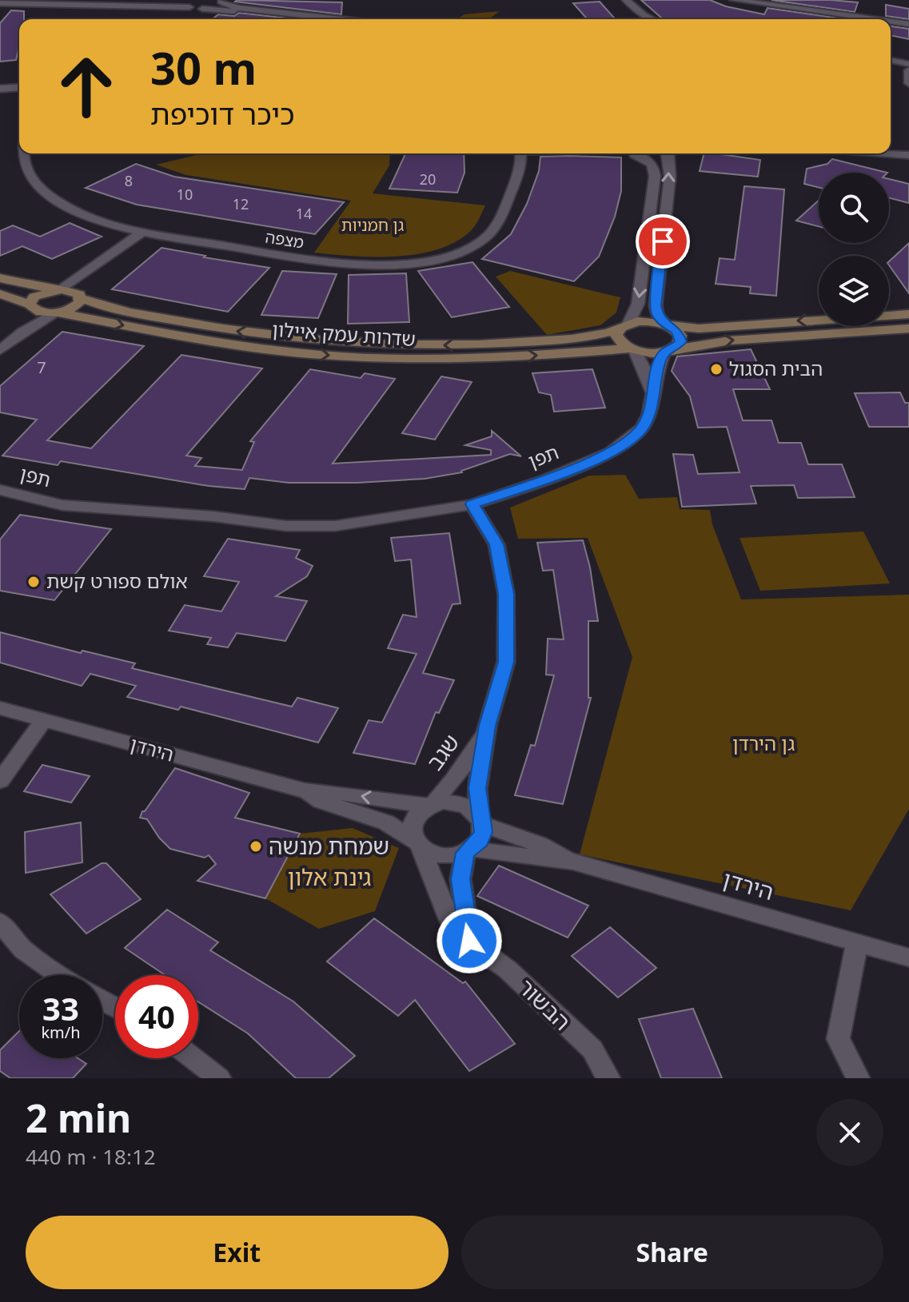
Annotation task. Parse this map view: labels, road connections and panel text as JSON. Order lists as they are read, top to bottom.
{
  "streets": {
    "main road": ["שדרות עמק איילון"],
    "street": [
      "מצפה",
      "תפן",
      "הירדן",
      "שגב",
      "הבשור"
    ]
  },
  "crossings": [
    ["שדרות עמק איילון", "תפן"],
    ["תפן", "שגב"],
    ["הירדן", "שגב"],
    ["הירדן", "הבשור"],
    ["שגב", "הבשור"]
  ],
  "parks": ["גן חמניות", "גן הירדן", "גינת אלון"],
  "places": ["הבית הסגול", "אולם ספורט קשת", "שמחת מנשה"],
  "house_numbers": [
    "20",
    "8",
    "10",
    "12",
    "14",
    "7"
  ],
  "page": {
    "turn": ["30 m", "כיכר דוכיפת"],
    "speed": "33 km/h",
    "limit": "40",
    "heading": ["2 min", "440 m · 18:12"],
    "buttons": ["Exit", "Share"]
  }
}
